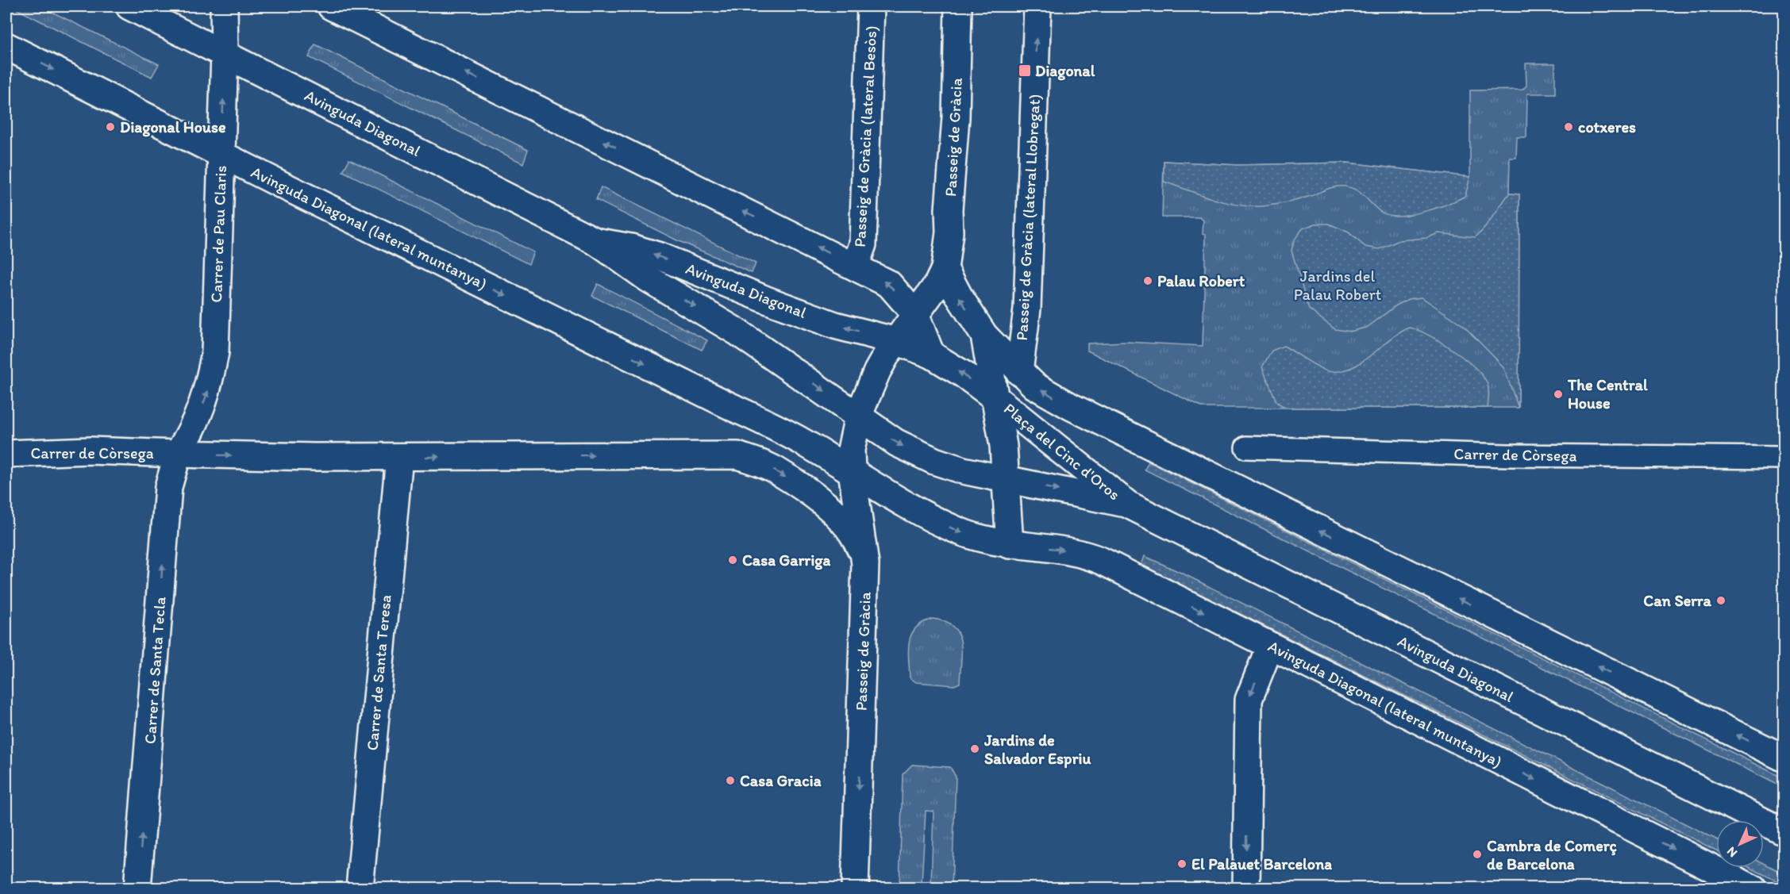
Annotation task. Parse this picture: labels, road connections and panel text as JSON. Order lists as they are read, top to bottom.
{
  "streets": {
    "street": [
      "Avinguda Diagonal",
      "Passeig de Gràcia (lateral Besòs)",
      "Passeig de Gràcia",
      "Passeig de Gràcia (lateral Llobregat)",
      "Avinguda Diagonal (lateral muntanya)",
      "Carrer de Pau Claris",
      "Plaça del Cinc d'Oros",
      "Carrer de Còrsega",
      "Carrer de Santa Tecla",
      "Carrer de Santa Teresa"
    ]
  },
  "crossings": [
    ["Avinguda Diagonal", "Passeig de Gràcia"],
    ["Avinguda Diagonal", "Carrer de Pau Claris"],
    ["Avinguda Diagonal", "Plaça del Cinc d'Oros"],
    ["Passeig de Gràcia", "Avinguda Diagonal (lateral muntanya)"],
    ["Passeig de Gràcia", "Plaça del Cinc d'Oros"],
    ["Passeig de Gràcia", "Carrer de Còrsega"],
    ["Passeig de Gràcia (lateral Llobregat)", "Plaça del Cinc d'Oros"],
    ["Avinguda Diagonal (lateral muntanya)", "Carrer de Pau Claris"],
    ["Carrer de Pau Claris", "Carrer de Còrsega"],
    ["Carrer de Pau Claris", "Carrer de Santa Tecla"],
    ["Carrer de Còrsega", "Carrer de Santa Tecla"],
    ["Carrer de Còrsega", "Carrer de Santa Teresa"]
  ],
  "one_way": [
    "Passeig de Gràcia",
    "Passeig de Gràcia (lateral Llobregat)",
    "Carrer de Pau Claris",
    "Carrer de Còrsega",
    "Carrer de Santa Tecla"
  ],
  "parks": ["Jardins del Palau Robert"],
  "places": {
    "transit": ["Diagonal"],
    "other": [
      "Diagonal House",
      "cotxeres",
      "Palau Robert",
      "The Central House",
      "Casa Garriga",
      "Can Serra",
      "Jardins de Salvador Espriu",
      "Casa Gracia",
      "Cambra de Comerç de Barcelona",
      "El Palauet Barcelona"
    ]
  },
  "north": "bottom left"
}
